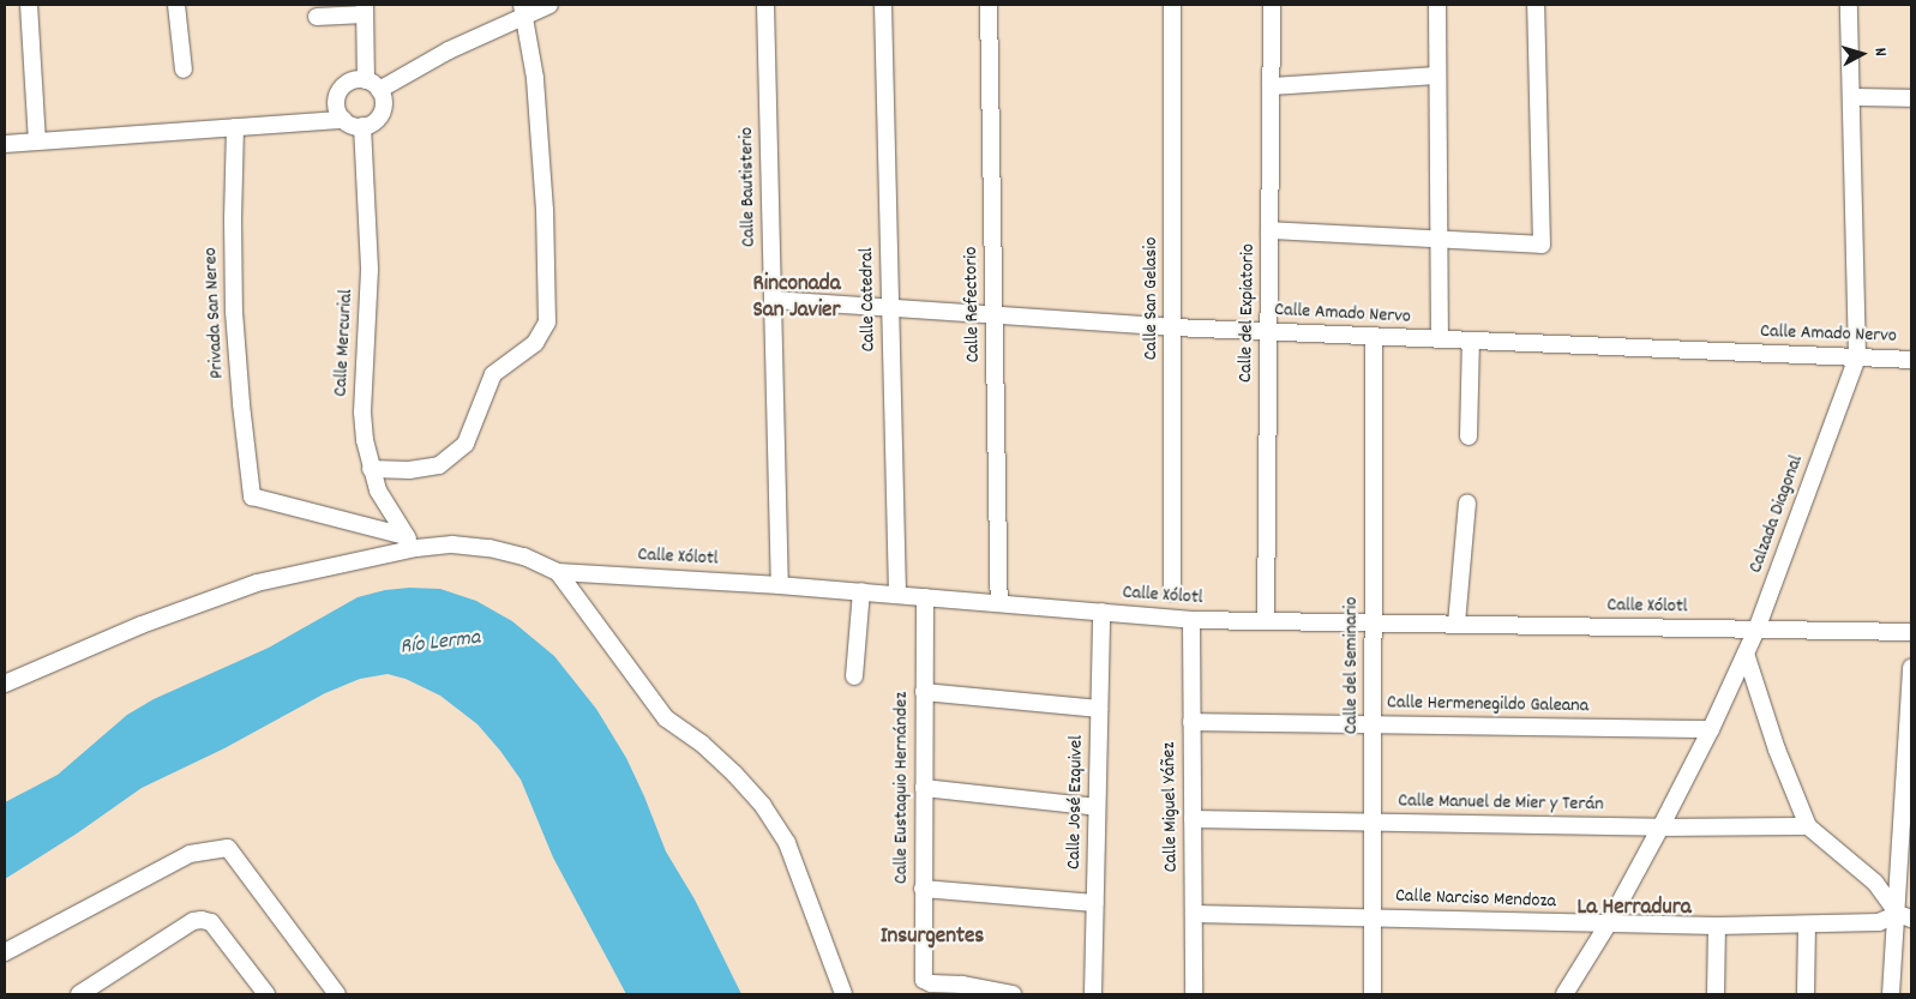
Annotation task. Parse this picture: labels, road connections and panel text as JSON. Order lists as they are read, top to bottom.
{
  "streets": {
    "street": [
      "Calle Bautisterio",
      "Calle San Gelasio",
      "Calle Catedral",
      "Calle Refectorio",
      "Privada San Nereo",
      "Calle del Expiatorio",
      "Calle Amado Nervo",
      "Calle Mercurial",
      "Calzada Diagonal",
      "Calle Xólotl",
      "Calle del Seminario",
      "Calle Hermenegildo Galeana",
      "Calle Eustaquio Hernández",
      "Calle José Ezquivel",
      "Calle Manuel de Mier y Terán",
      "Calle Miguel Yáñez",
      "Calle Narciso Mendoza"
    ]
  },
  "crossings": [
    ["Calle Bautisterio", "Calle Amado Nervo"],
    ["Calle Bautisterio", "Calle Xólotl"],
    ["Calle San Gelasio", "Calle Amado Nervo"],
    ["Calle Catedral", "Calle Amado Nervo"],
    ["Calle Catedral", "Calle Xólotl"],
    ["Calle Refectorio", "Calle Amado Nervo"],
    ["Calle Refectorio", "Calle Xólotl"],
    ["Privada San Nereo", "Calle Mercurial"],
    ["Privada San Nereo", "Calle Xólotl"],
    ["Calle del Expiatorio", "Calle Amado Nervo"],
    ["Calle del Expiatorio", "Calle Xólotl"],
    ["Calle Amado Nervo", "Calzada Diagonal"],
    ["Calle Amado Nervo", "Calle del Seminario"],
    ["Calle Mercurial", "Calle Xólotl"],
    ["Calzada Diagonal", "Calle Xólotl"],
    ["Calzada Diagonal", "Calle Hermenegildo Galeana"],
    ["Calzada Diagonal", "Calle Manuel de Mier y Terán"],
    ["Calzada Diagonal", "Calle Narciso Mendoza"],
    ["Calle Xólotl", "Calle del Seminario"],
    ["Calle Xólotl", "Calle Eustaquio Hernández"],
    ["Calle Xólotl", "Calle José Ezquivel"],
    ["Calle Xólotl", "Calle Miguel Yáñez"],
    ["Calle del Seminario", "Calle Hermenegildo Galeana"],
    ["Calle del Seminario", "Calle Manuel de Mier y Terán"],
    ["Calle del Seminario", "Calle Narciso Mendoza"],
    ["Calle Hermenegildo Galeana", "Calle Miguel Yáñez"],
    ["Calle Manuel de Mier y Terán", "Calle Miguel Yáñez"],
    ["Calle Miguel Yáñez", "Calle Narciso Mendoza"]
  ],
  "districts": ["Rinconada San Javier", "La Herradura", "Insurgentes"],
  "water": ["Río Lerma"],
  "north": "right"
}
